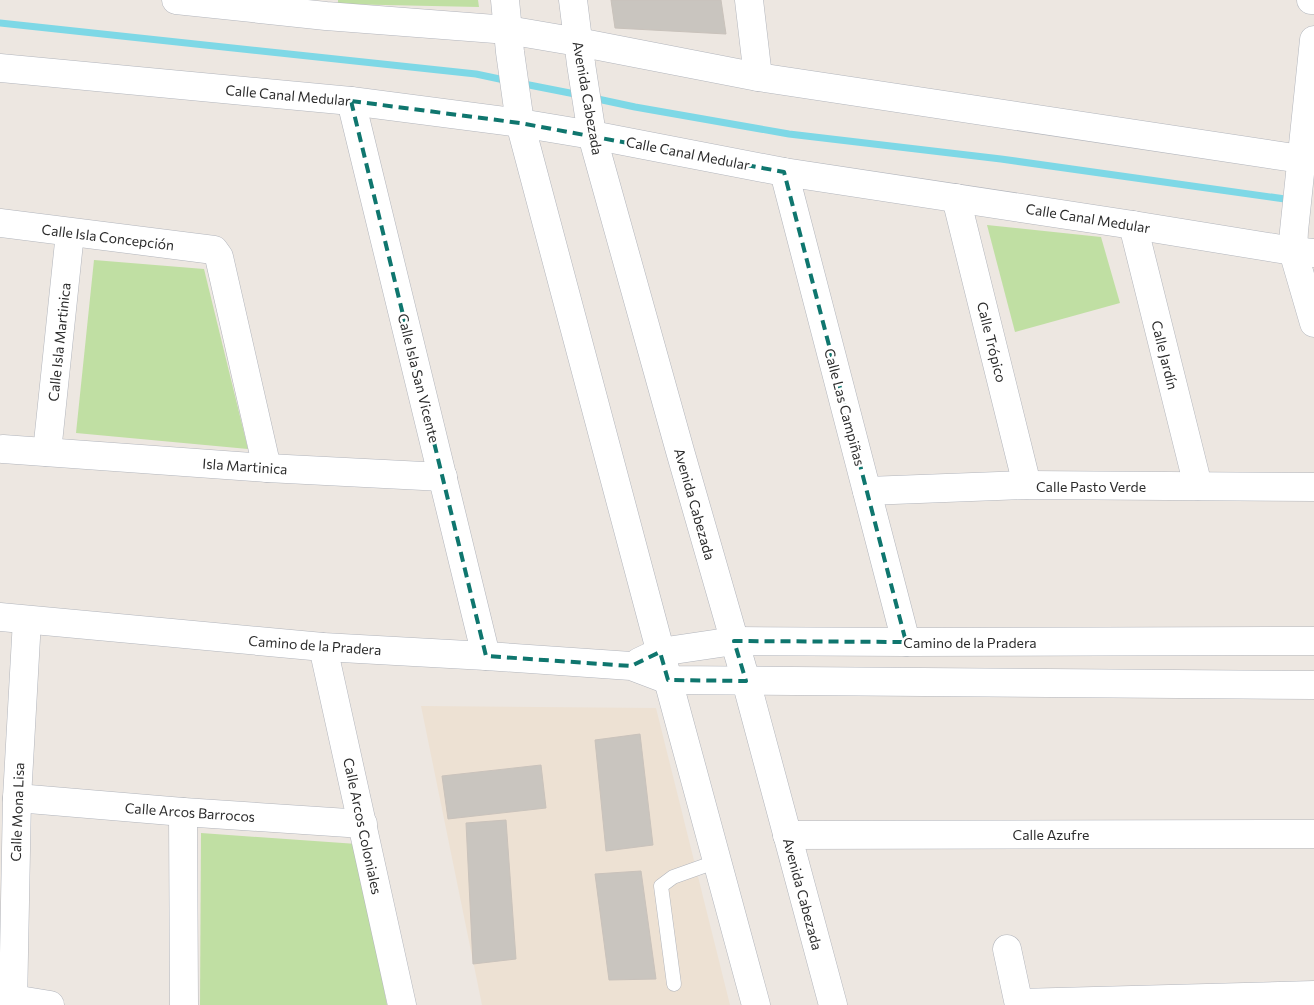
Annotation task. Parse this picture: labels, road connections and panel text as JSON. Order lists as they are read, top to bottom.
{
  "streets": {
    "street": [
      "Calle Canal Medular",
      "Avenida Cabezada",
      "Calle Isla Concepción",
      "Calle Isla Martinica",
      "Calle Trópico",
      "Calle Jardín",
      "Calle Isla San Vicente",
      "Calle Las Campiñas",
      "Isla Martinica",
      "Calle Pasto Verde",
      "Camino de la Pradera",
      "Calle Mona Lisa",
      "Calle Arcos Barrocos",
      "Calle Arcos Coloniales",
      "Calle Azufre"
    ]
  },
  "crossings": [
    ["Calle Canal Medular", "Avenida Cabezada"],
    ["Calle Canal Medular", "Calle Trópico"],
    ["Calle Canal Medular", "Calle Jardín"],
    ["Calle Canal Medular", "Calle Isla San Vicente"],
    ["Calle Canal Medular", "Calle Las Campiñas"],
    ["Avenida Cabezada", "Camino de la Pradera"],
    ["Avenida Cabezada", "Calle Azufre"],
    ["Calle Isla Concepción", "Calle Isla Martinica"],
    ["Calle Isla Concepción", "Isla Martinica"],
    ["Calle Isla Martinica", "Isla Martinica"],
    ["Calle Trópico", "Calle Pasto Verde"],
    ["Calle Jardín", "Calle Pasto Verde"],
    ["Calle Isla San Vicente", "Isla Martinica"],
    ["Calle Isla San Vicente", "Camino de la Pradera"],
    ["Calle Las Campiñas", "Calle Pasto Verde"],
    ["Calle Las Campiñas", "Camino de la Pradera"],
    ["Camino de la Pradera", "Calle Mona Lisa"],
    ["Camino de la Pradera", "Calle Arcos Coloniales"],
    ["Calle Mona Lisa", "Calle Arcos Barrocos"],
    ["Calle Arcos Barrocos", "Calle Arcos Coloniales"]
  ]
}
